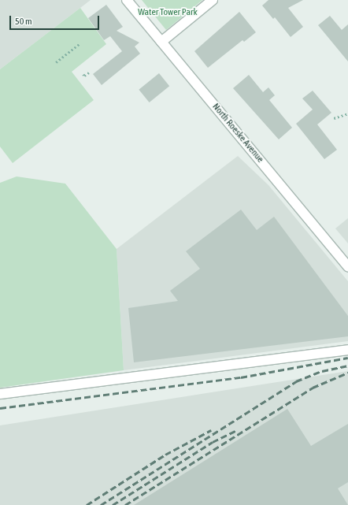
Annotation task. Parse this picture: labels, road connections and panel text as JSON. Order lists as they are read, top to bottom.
{
  "streets": {
    "street": ["North Roeske Avenue"]
  },
  "parks": ["Water Tower Park"],
  "scale_bar": "50 m"
}
